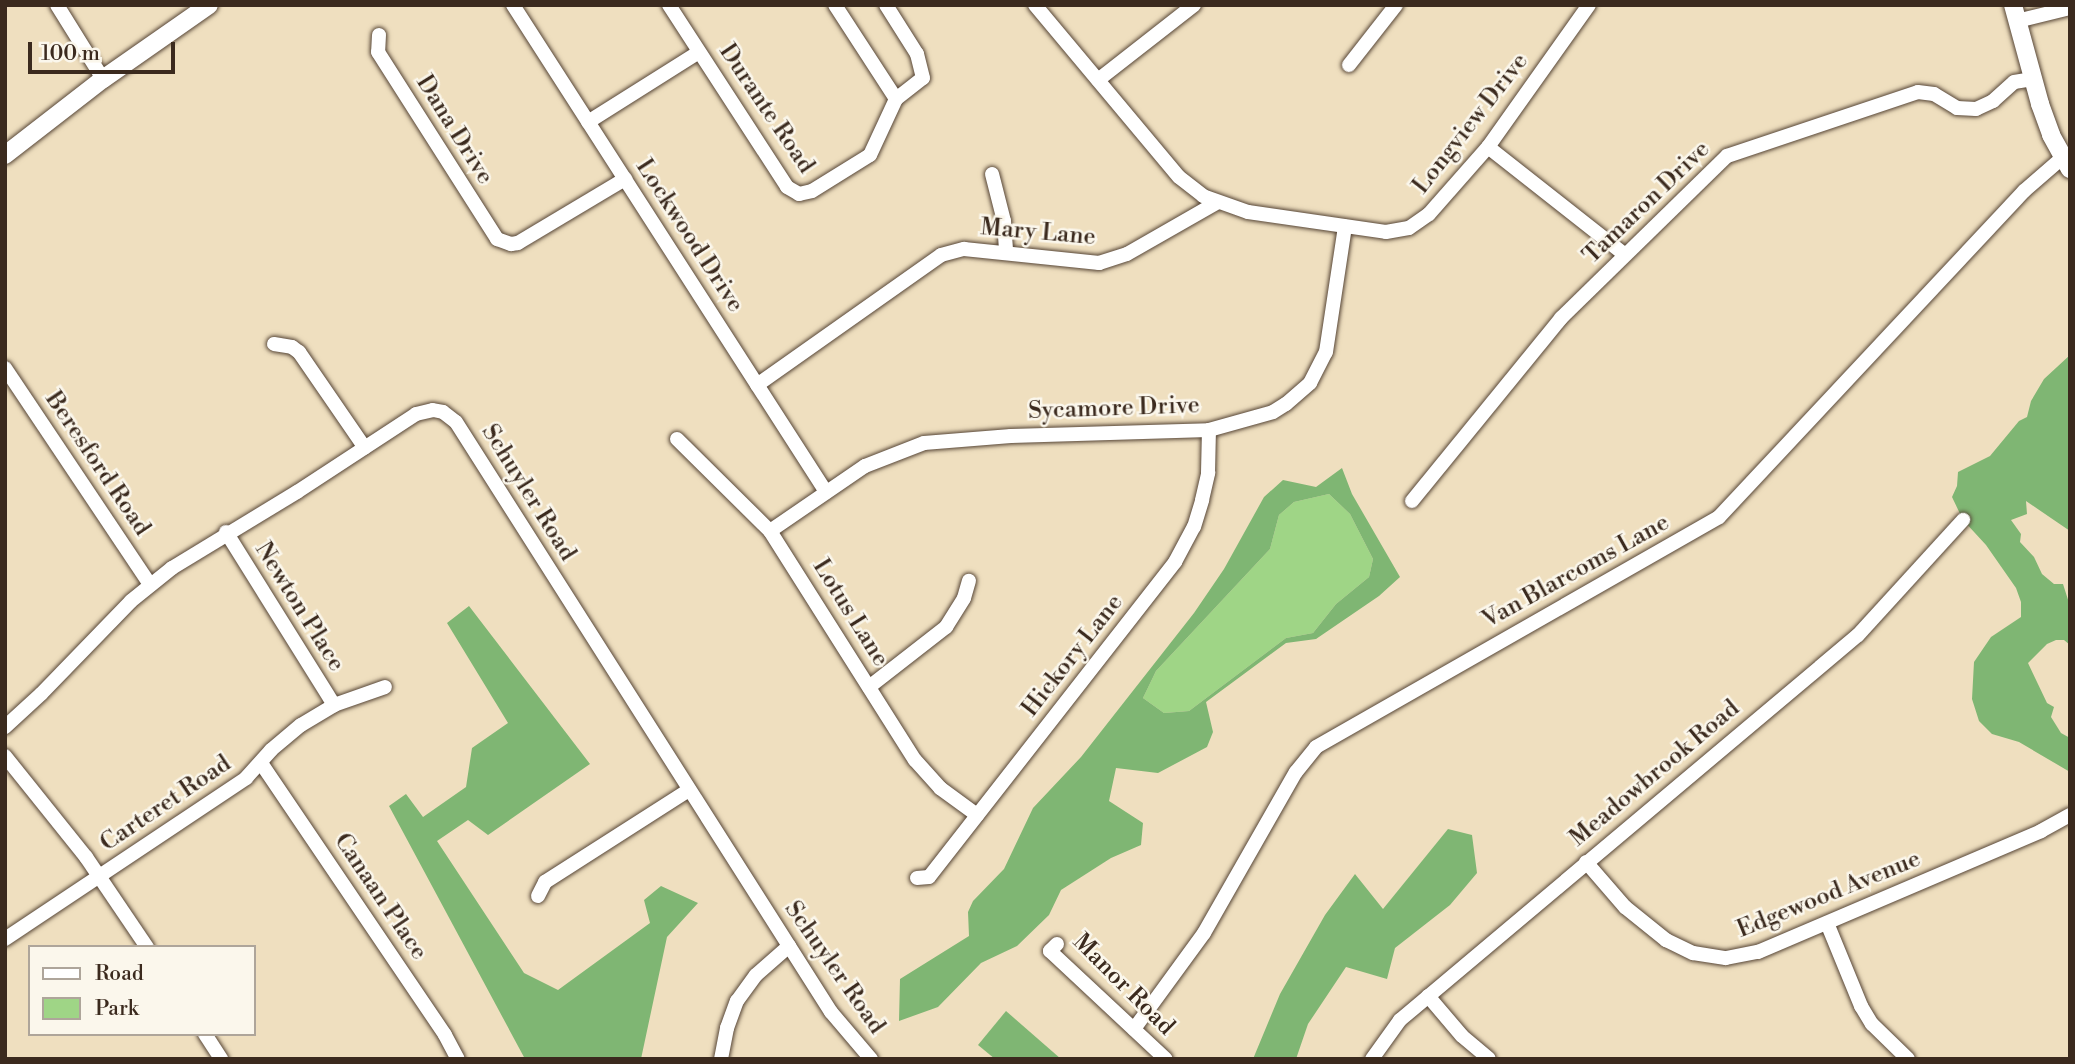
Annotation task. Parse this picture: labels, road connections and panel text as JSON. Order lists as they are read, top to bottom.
{
  "streets": {
    "street": [
      "Durante Road",
      "Longview Drive",
      "Dana Drive",
      "Tamaron Drive",
      "Mary Lane",
      "Lockwood Drive",
      "Sycamore Drive",
      "Beresford Road",
      "Schuyler Road",
      "Van Blarcoms Lane",
      "Newton Place",
      "Lotus Lane",
      "Hickory Lane",
      "Meadowbrook Road",
      "Carteret Road",
      "Edgewood Avenue",
      "Canaan Place",
      "Manor Road"
    ]
  },
  "crossings": [
    ["Longview Drive", "Mary Lane"],
    ["Longview Drive", "Sycamore Drive"],
    ["Dana Drive", "Lockwood Drive"],
    ["Mary Lane", "Lockwood Drive"],
    ["Lockwood Drive", "Sycamore Drive"],
    ["Sycamore Drive", "Lotus Lane"],
    ["Sycamore Drive", "Hickory Lane"],
    ["Beresford Road", "Schuyler Road"],
    ["Schuyler Road", "Newton Place"],
    ["Van Blarcoms Lane", "Manor Road"],
    ["Newton Place", "Carteret Road"],
    ["Lotus Lane", "Hickory Lane"],
    ["Meadowbrook Road", "Edgewood Avenue"],
    ["Carteret Road", "Canaan Place"]
  ],
  "legend": ["Road", "Park"],
  "scale_bar": "100 m"
}
